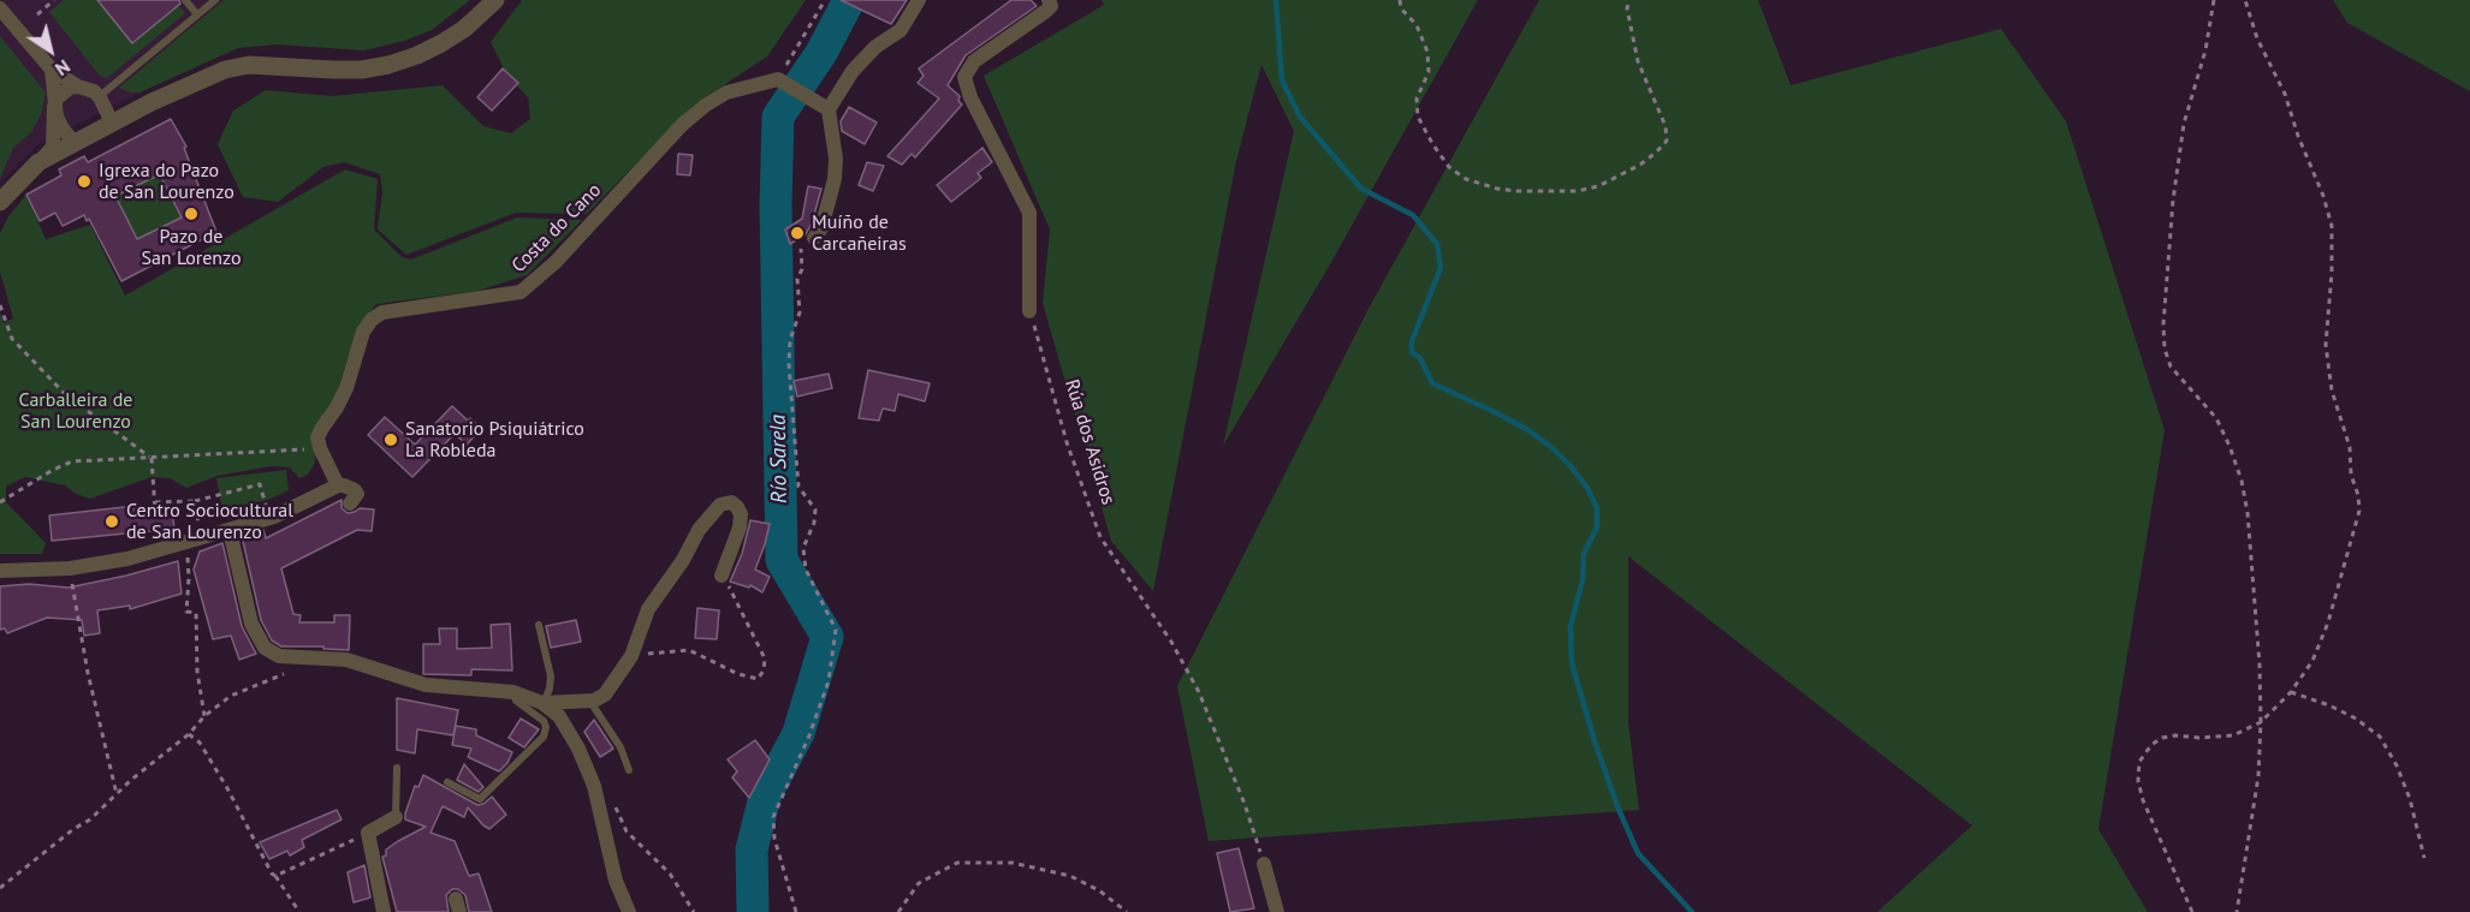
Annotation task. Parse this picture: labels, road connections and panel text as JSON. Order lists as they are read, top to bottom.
{
  "streets": {
    "street": ["Costa do Cano"],
    "path": ["Rúa dos Asidros"]
  },
  "water": ["Río Sarela"],
  "parks": ["Carballeira de San Lourenzo"],
  "places": [
    "Igrexa do Pazo de San Lourenzo",
    "Pazo de San Lorenzo",
    "Muíño de Carcañeiras",
    "Sanatorio Psiquiátrico La Robleda",
    "Centro Sociocultural de San Lourenzo"
  ],
  "north": "bottom right"
}
